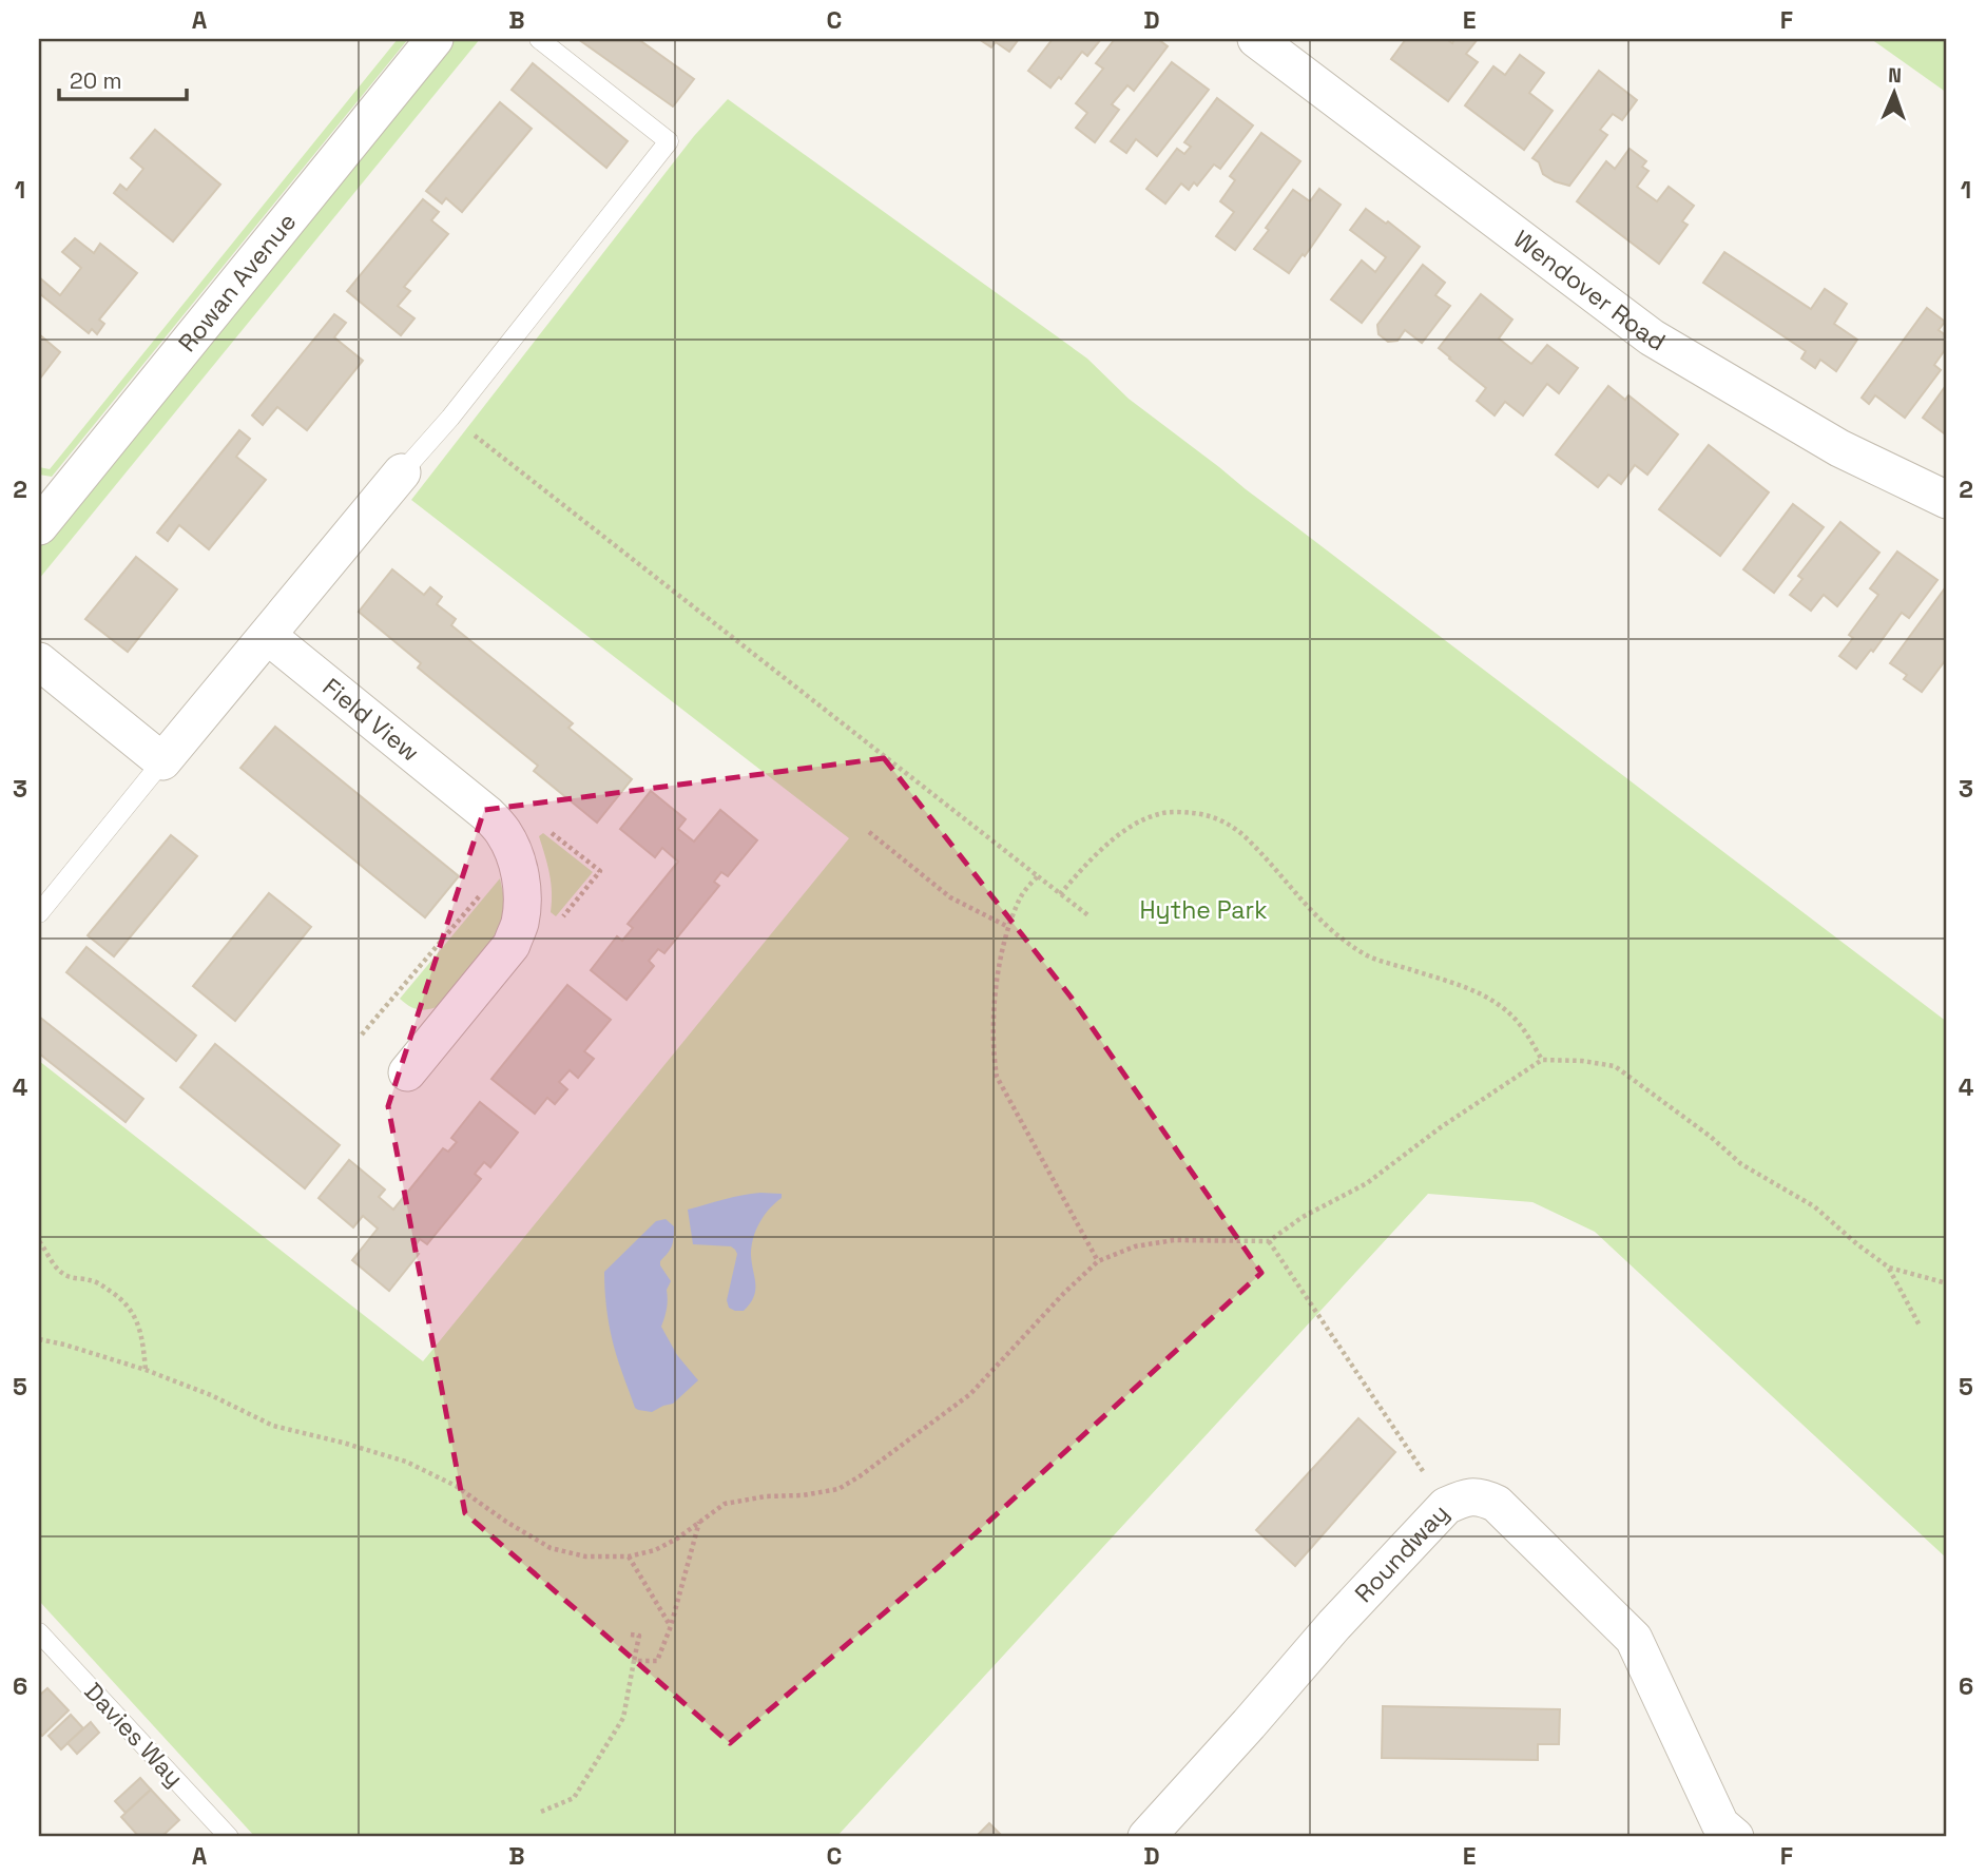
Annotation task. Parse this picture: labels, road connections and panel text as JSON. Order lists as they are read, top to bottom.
{
  "streets": {
    "street": [
      "Rowan Avenue",
      "Wendover Road",
      "Field View",
      "Roundway"
    ],
    "lane": ["Davies Way"]
  },
  "parks": ["Hythe Park"],
  "scale_bar": "20 m",
  "north": "top",
  "grid": {
    "columns": [
      "A",
      "B",
      "C",
      "D",
      "E",
      "F"
    ],
    "rows": [
      "1",
      "2",
      "3",
      "4",
      "5",
      "6"
    ]
  }
}
